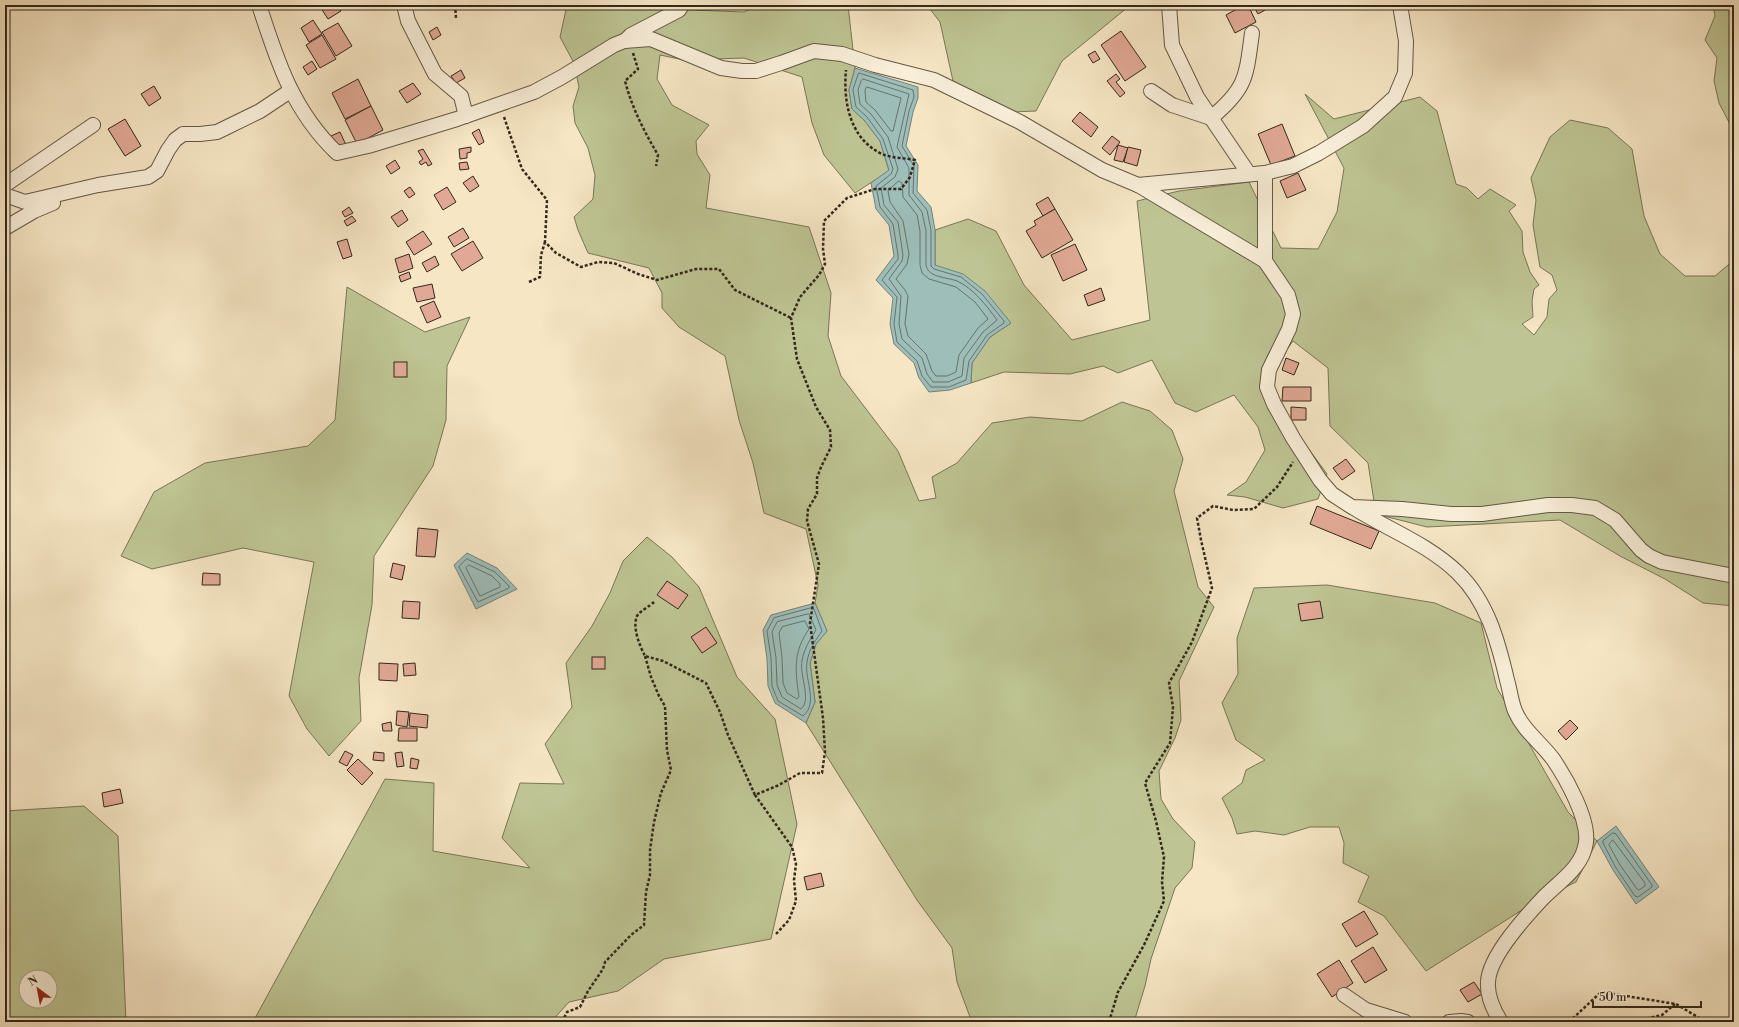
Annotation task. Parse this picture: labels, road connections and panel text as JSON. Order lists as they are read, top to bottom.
{
  "scale_bar": "50 m",
  "north": "top left"
}
